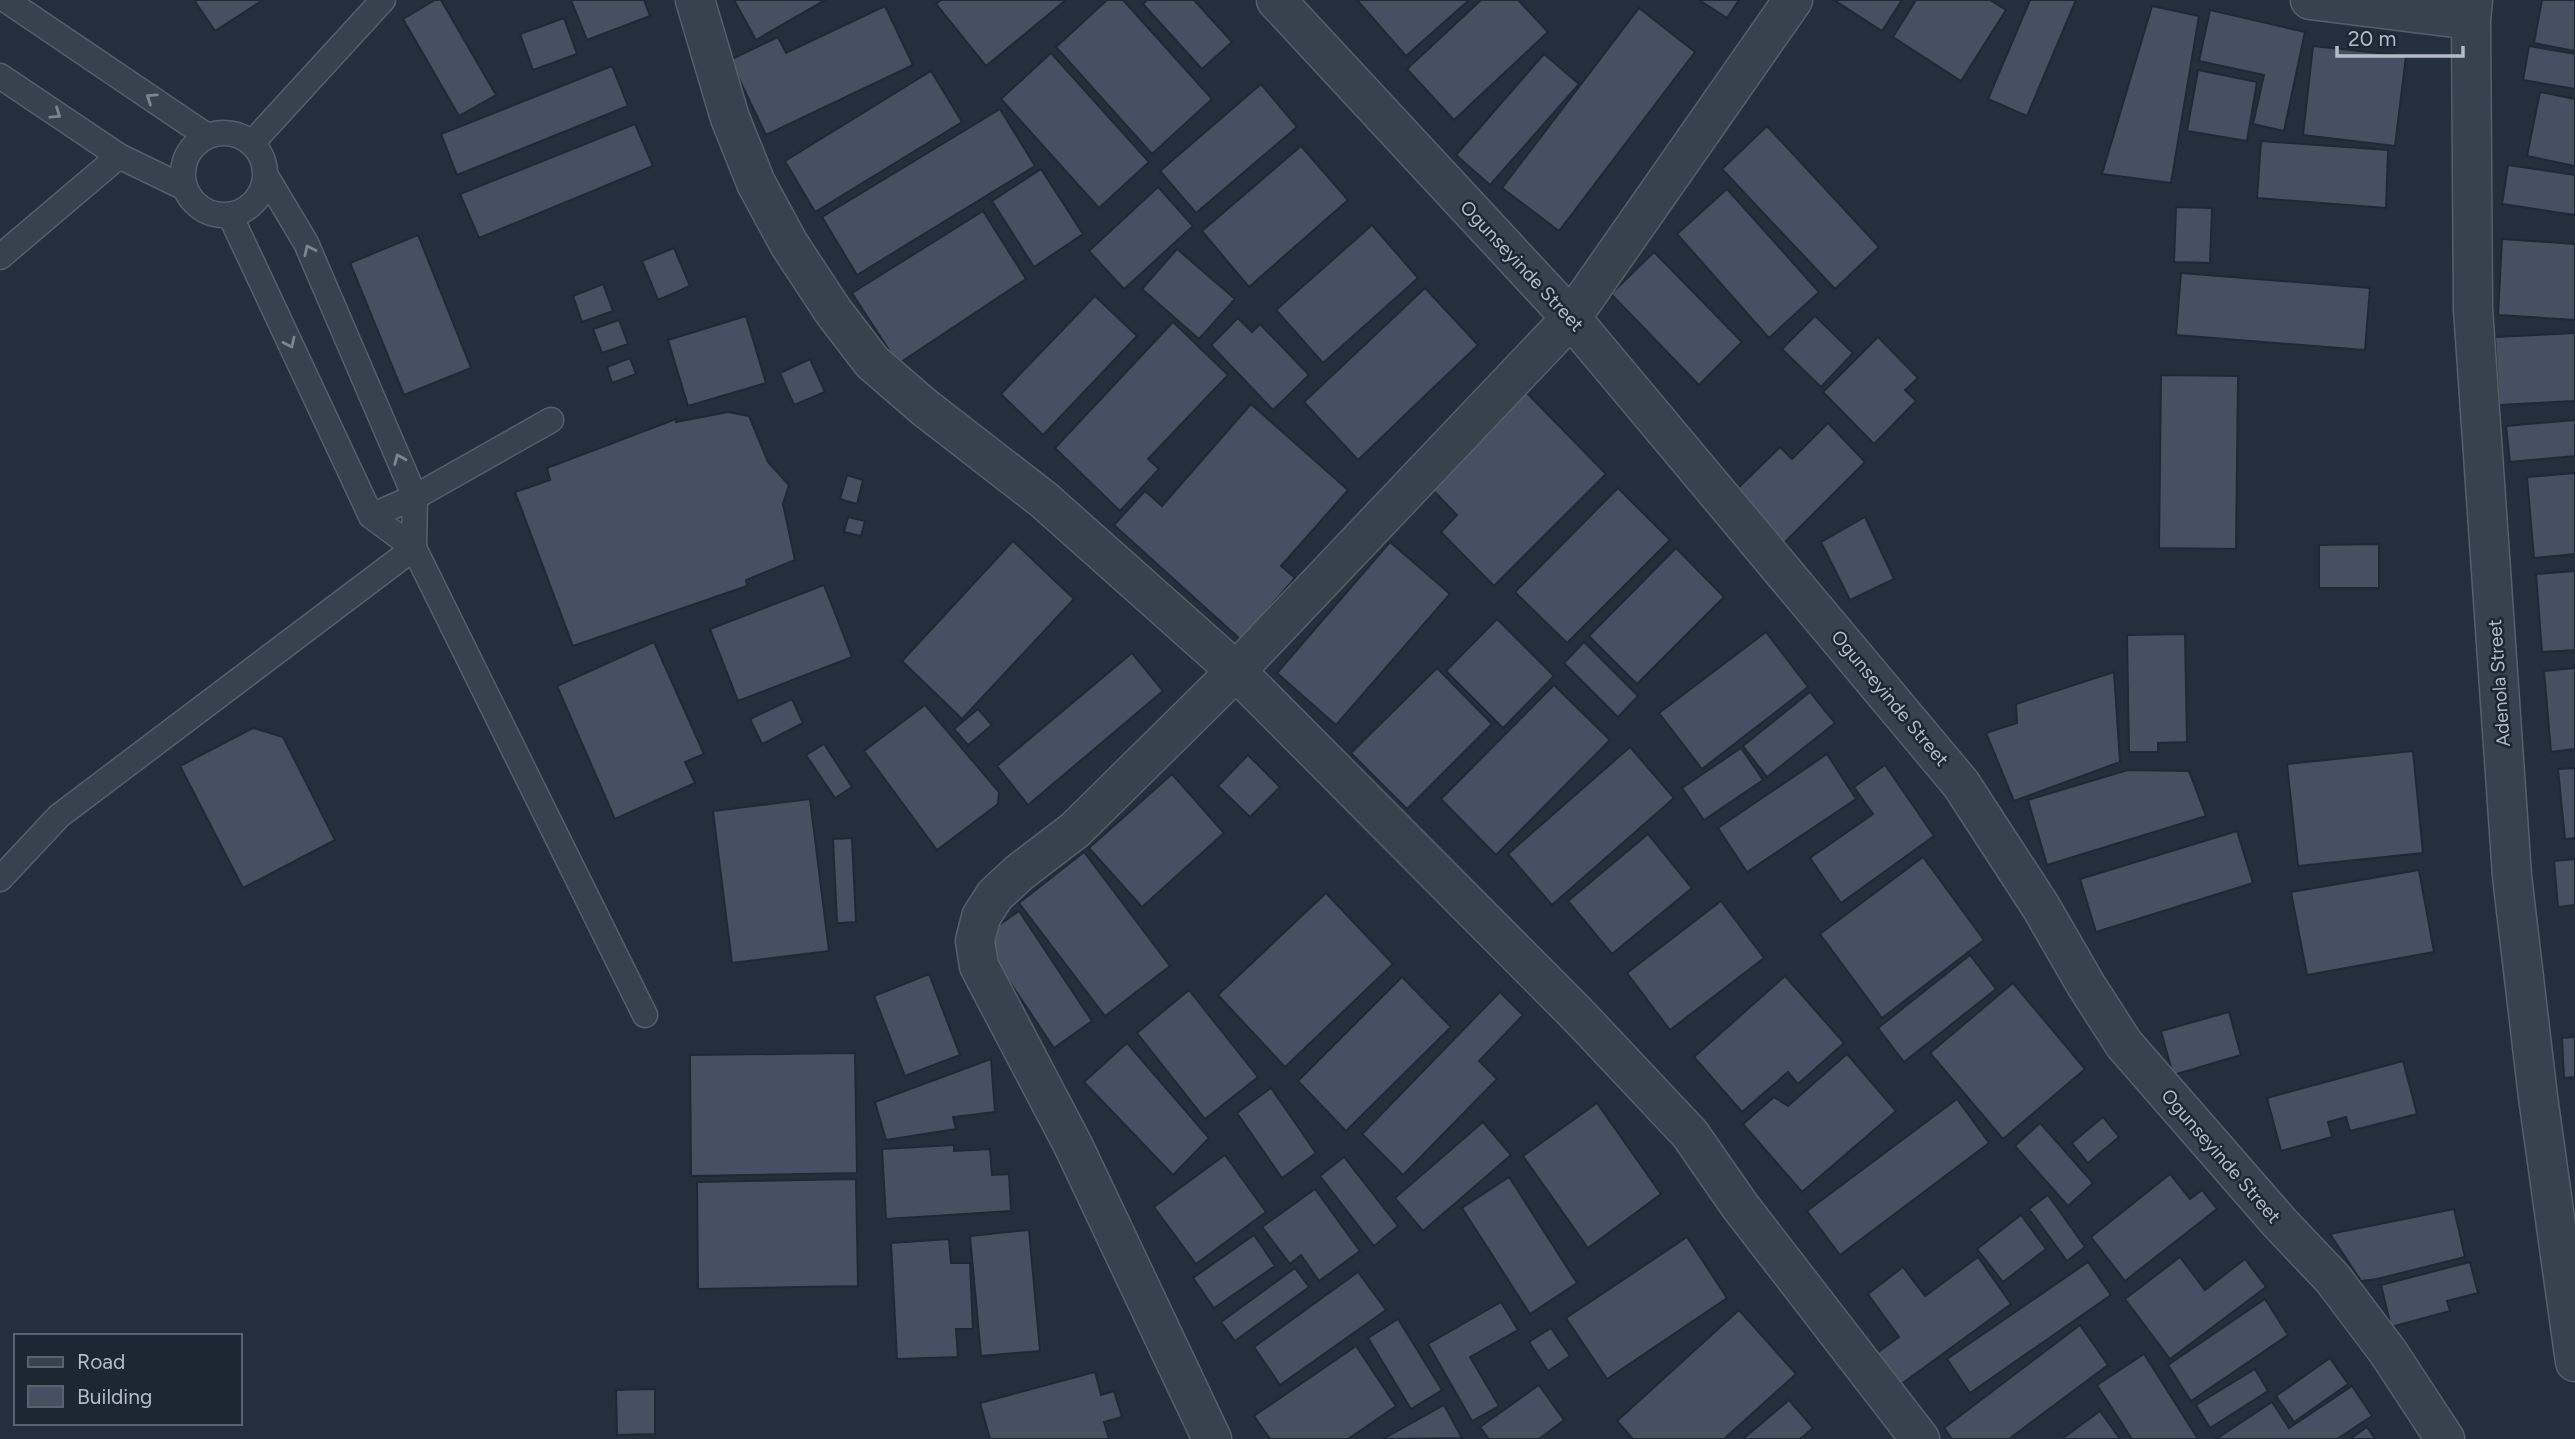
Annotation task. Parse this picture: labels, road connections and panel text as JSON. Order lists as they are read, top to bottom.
{
  "streets": {
    "street": ["Ogunseyinde Street", "Adenola Street"]
  },
  "legend": ["Road", "Building"],
  "scale_bar": "20 m"
}
